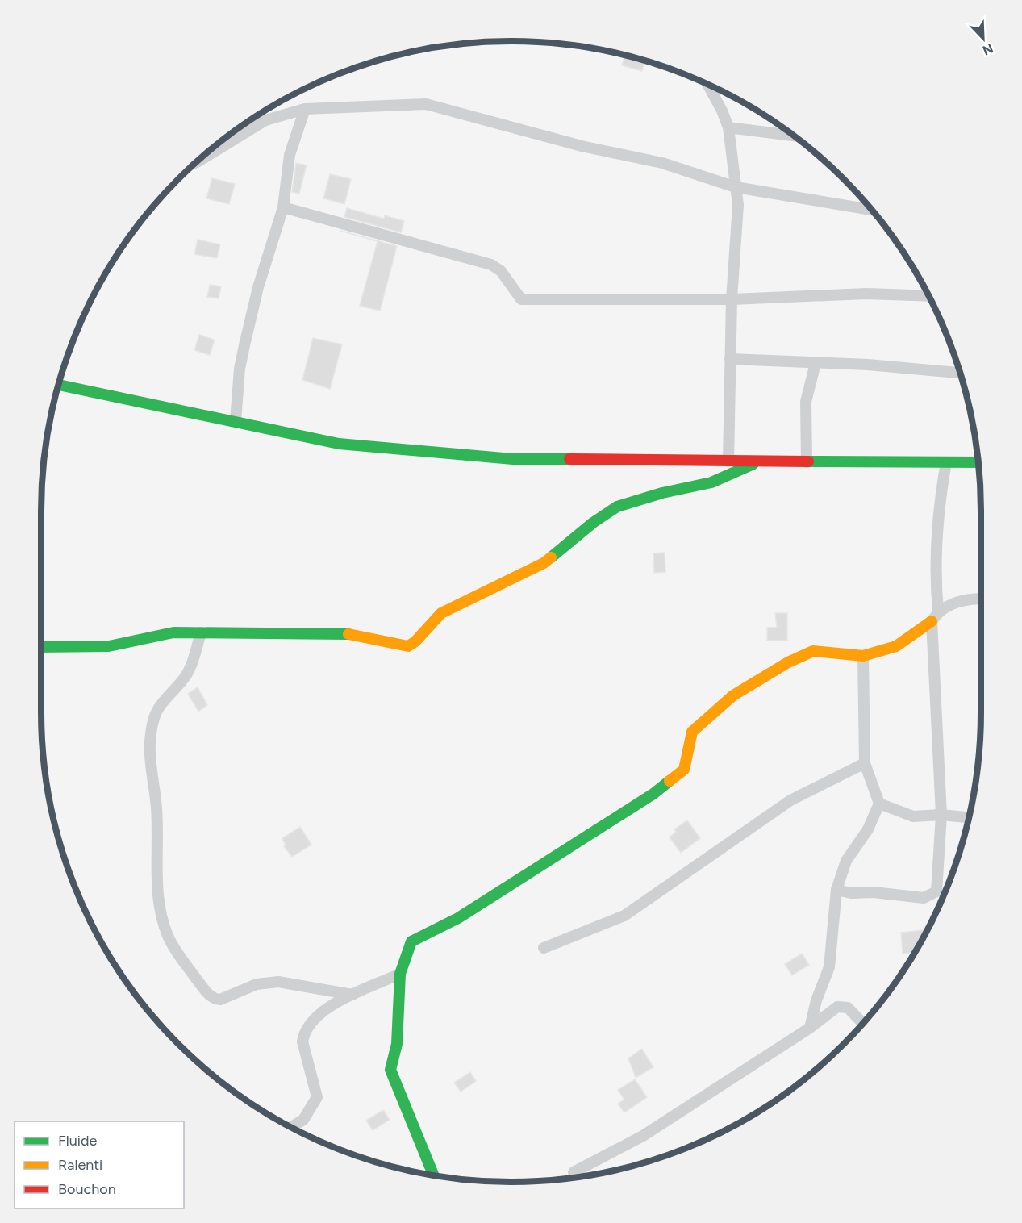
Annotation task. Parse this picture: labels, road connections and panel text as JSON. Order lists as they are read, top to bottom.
{
  "legend": ["Fluide", "Ralenti", "Bouchon"],
  "north": "bottom right"
}
